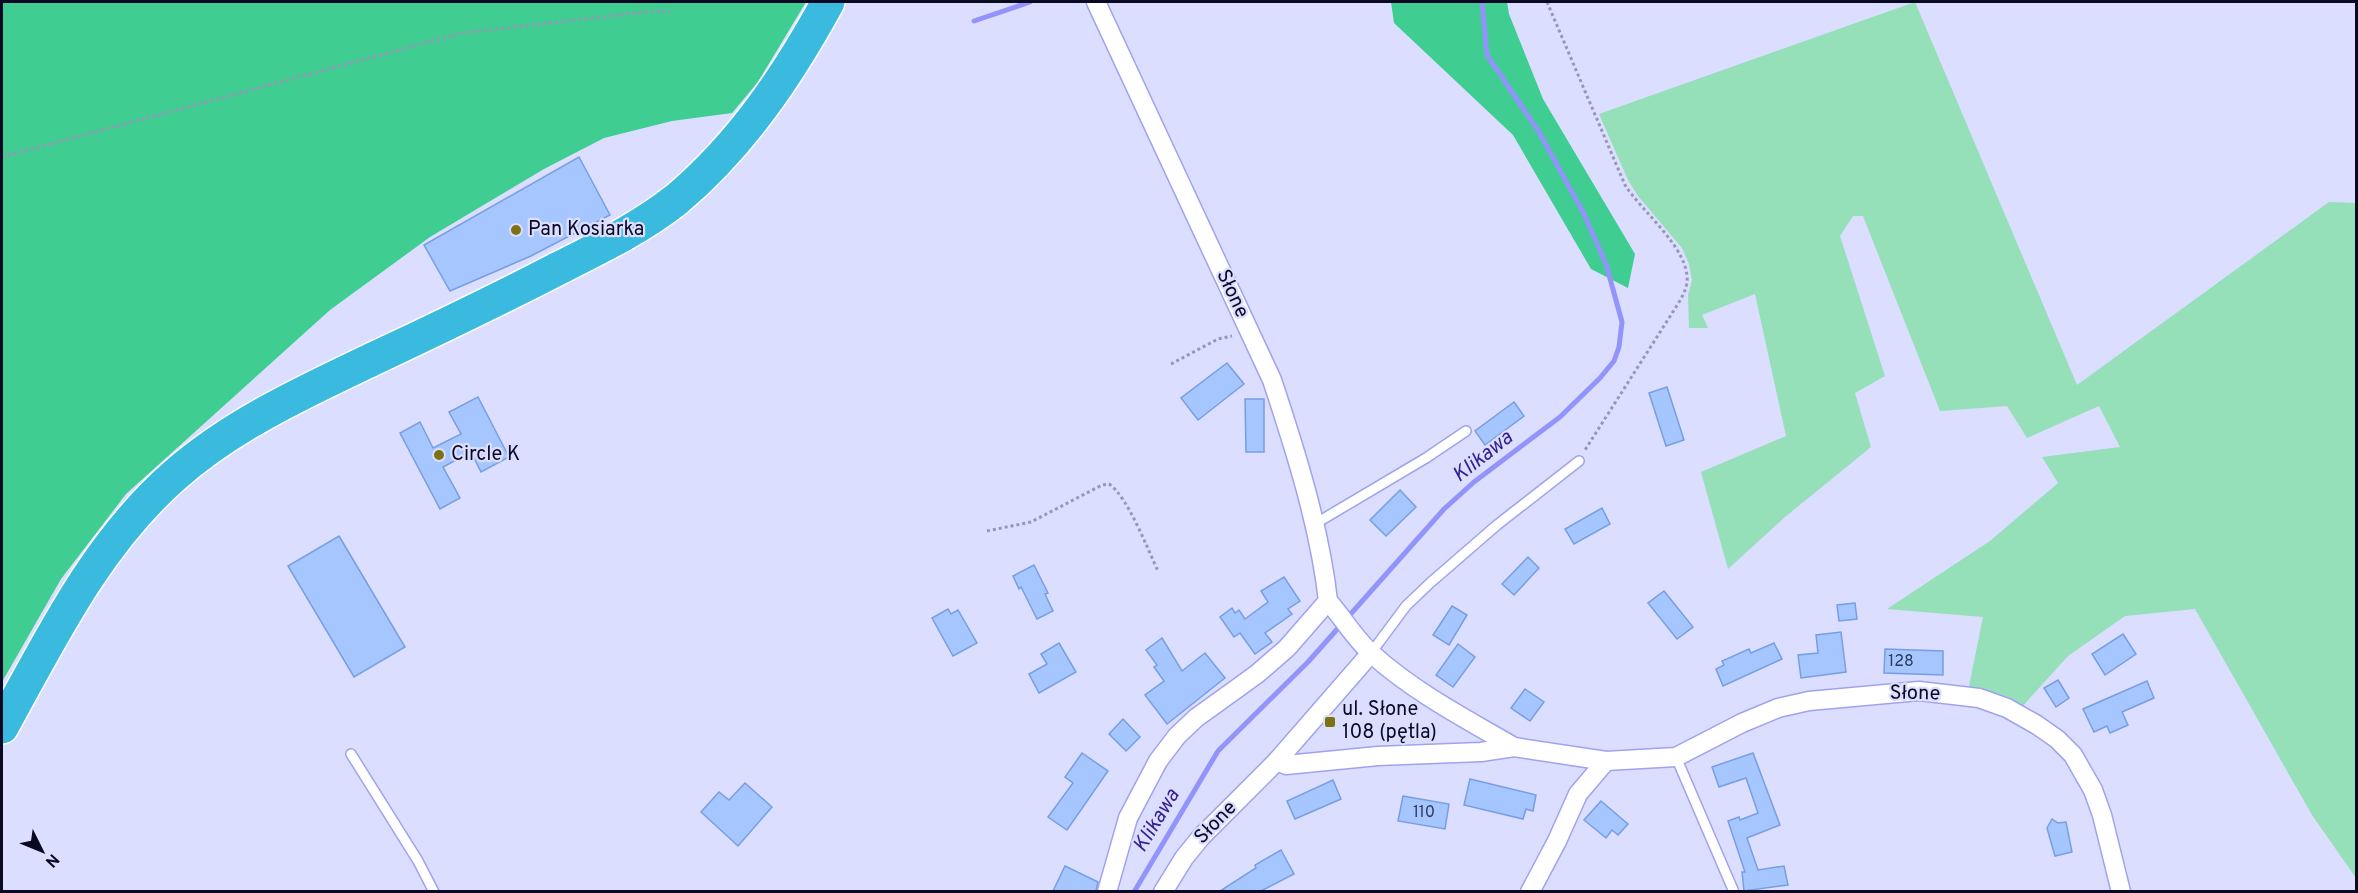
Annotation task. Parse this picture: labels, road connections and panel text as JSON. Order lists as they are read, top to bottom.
{
  "streets": {
    "street": ["Słone"]
  },
  "water": ["Klikawa"],
  "places": {
    "other": ["Pan Kosiarka", "Circle K"],
    "transit": ["ul. Słone 108 (pętla)"]
  },
  "house_numbers": ["128", "110"],
  "north": "bottom right"
}
